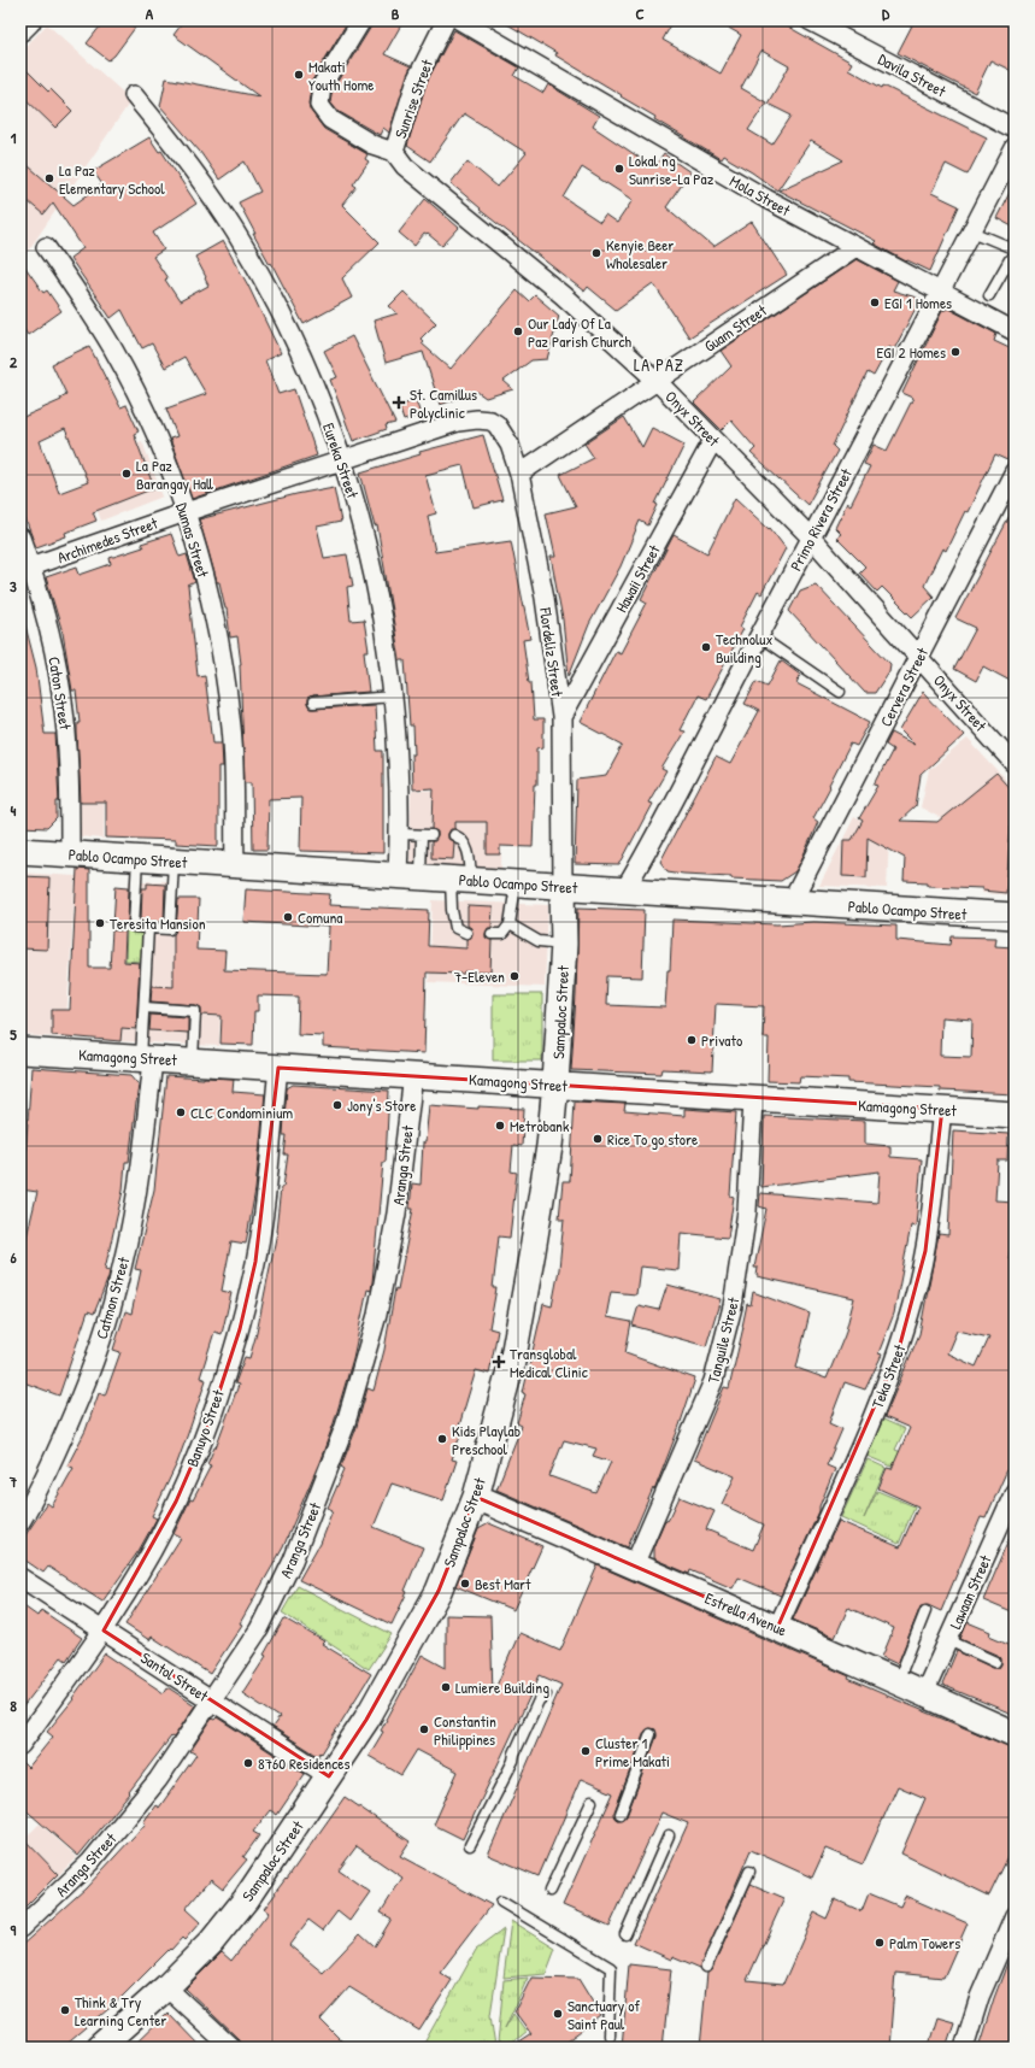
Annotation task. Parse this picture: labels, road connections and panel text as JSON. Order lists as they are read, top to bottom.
{
  "streets": {
    "main road": [
      "Pablo Ocampo Street",
      "Sampaloc Street",
      "Kamagong Street",
      "Estrella Avenue"
    ],
    "street": [
      "Davila Street",
      "Sunrise Street",
      "Mola Street",
      "Guam Street",
      "Onyx Street",
      "Eureka Street",
      "Primo Rivera Street",
      "Archimedes Street",
      "Dumas Street",
      "Hawaii Street",
      "Flordeliz Street",
      "Cervera Street",
      "Caton Street",
      "Aranga Street",
      "Catmon Street",
      "Tanguile Street",
      "Teka Street",
      "Banuyo Street",
      "Lawaan Street",
      "Santol Street"
    ]
  },
  "crossings": [
    ["Sunrise Street", "Onyx Street"],
    ["Mola Street", "Guam Street"],
    ["Mola Street", "Primo Rivera Street"],
    ["Guam Street", "Onyx Street"],
    ["Guam Street", "Flordeliz Street"],
    ["Onyx Street", "Primo Rivera Street"],
    ["Onyx Street", "Hawaii Street"],
    ["Onyx Street", "Cervera Street"],
    ["Eureka Street", "Archimedes Street"],
    ["Eureka Street", "Pablo Ocampo Street"],
    ["Primo Rivera Street", "Pablo Ocampo Street"],
    ["Archimedes Street", "Dumas Street"],
    ["Archimedes Street", "Flordeliz Street"],
    ["Archimedes Street", "Caton Street"],
    ["Dumas Street", "Pablo Ocampo Street"],
    ["Hawaii Street", "Flordeliz Street"],
    ["Flordeliz Street", "Pablo Ocampo Street"],
    ["Flordeliz Street", "Sampaloc Street"],
    ["Cervera Street", "Pablo Ocampo Street"],
    ["Caton Street", "Pablo Ocampo Street"],
    ["Pablo Ocampo Street", "Sampaloc Street"],
    ["Sampaloc Street", "Kamagong Street"],
    ["Sampaloc Street", "Estrella Avenue"],
    ["Sampaloc Street", "Santol Street"],
    ["Kamagong Street", "Aranga Street"],
    ["Kamagong Street", "Catmon Street"],
    ["Kamagong Street", "Tanguile Street"],
    ["Kamagong Street", "Teka Street"],
    ["Kamagong Street", "Banuyo Street"],
    ["Aranga Street", "Santol Street"],
    ["Tanguile Street", "Estrella Avenue"],
    ["Teka Street", "Estrella Avenue"],
    ["Banuyo Street", "Santol Street"],
    ["Lawaan Street", "Estrella Avenue"]
  ],
  "districts": ["LA PAZ"],
  "places": {
    "other": [
      "Makati Youth Home",
      "Lokal ng Sunrise-La Paz",
      "La Paz Elementary School",
      "Kenyie Beer Wholesaler",
      "EGI 1 Homes",
      "Our Lady Of La Paz Parish Church",
      "EGI 2 Homes",
      "La Paz Barangay Hall",
      "Technolux Building",
      "Comuna",
      "Teresita Mansion",
      "7-Eleven",
      "Privato",
      "Jony's Store",
      "CLC Condominium",
      "Metrobank",
      "Rice To go store",
      "Kids Playlab Preschool",
      "Best Mart",
      "Lumiere Building",
      "Constantin Philippines",
      "Cluster 1 Prime Makati",
      "8760 Residences",
      "Palm Towers",
      "Think & Try Learning Center",
      "Sanctuary of Saint Paul"
    ],
    "health": ["St. Camillus Polyclinic", "Transglobal Medical Clinic"]
  },
  "grid": {
    "columns": [
      "A",
      "B",
      "C",
      "D"
    ],
    "rows": [
      "1",
      "2",
      "3",
      "4",
      "5",
      "6",
      "7",
      "8",
      "9"
    ]
  }
}
